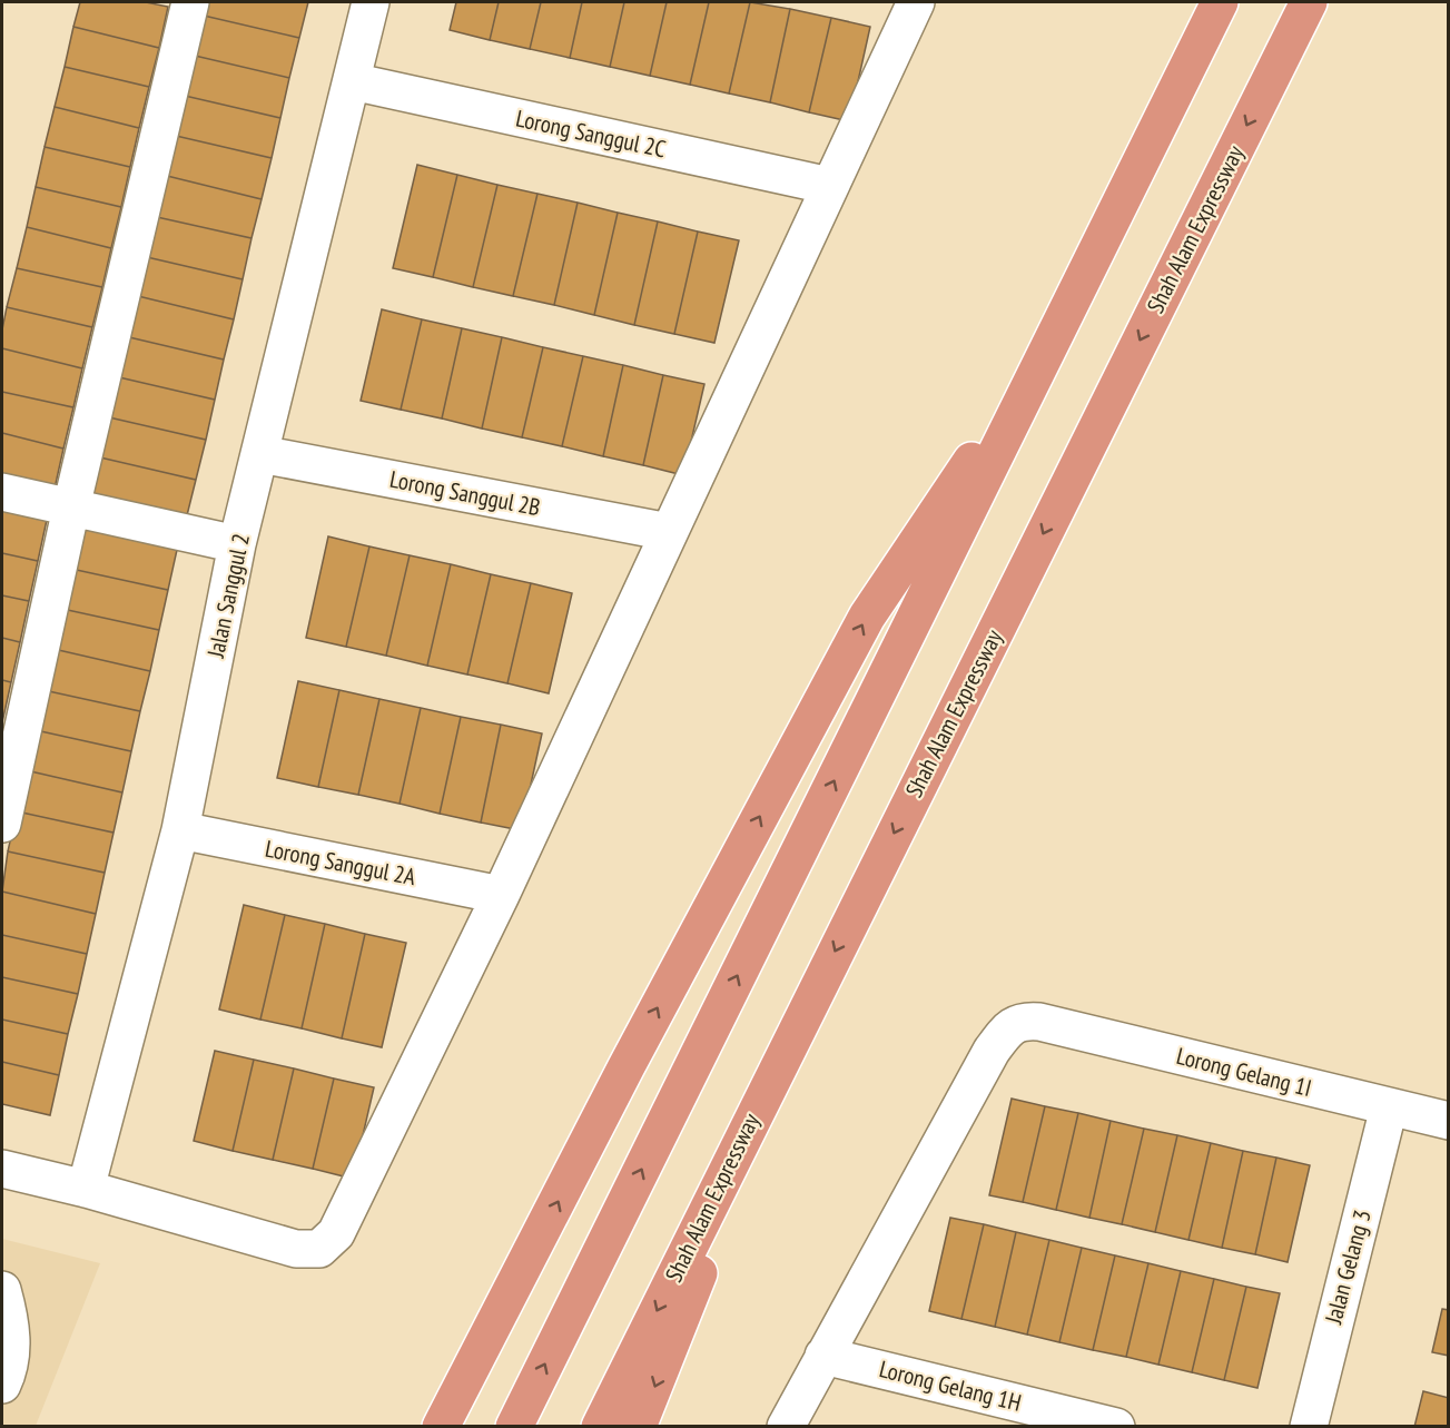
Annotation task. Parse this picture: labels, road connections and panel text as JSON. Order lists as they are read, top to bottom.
{
  "streets": {
    "highway": ["Shah Alam Expressway"],
    "street": [
      "Lorong Sanggul 2C",
      "Lorong Sanggul 2B",
      "Jalan Sanggul 2",
      "Lorong Sanggul 2A",
      "Lorong Gelang 1I",
      "Jalan Gelang 3",
      "Lorong Gelang 1H"
    ]
  },
  "crossings": [
    ["Lorong Sanggul 2C", "Jalan Sanggul 2"],
    ["Lorong Sanggul 2B", "Jalan Sanggul 2"],
    ["Jalan Sanggul 2", "Lorong Sanggul 2A"],
    ["Lorong Gelang 1I", "Jalan Gelang 3"],
    ["Lorong Gelang 1I", "Lorong Gelang 1H"]
  ]
}
